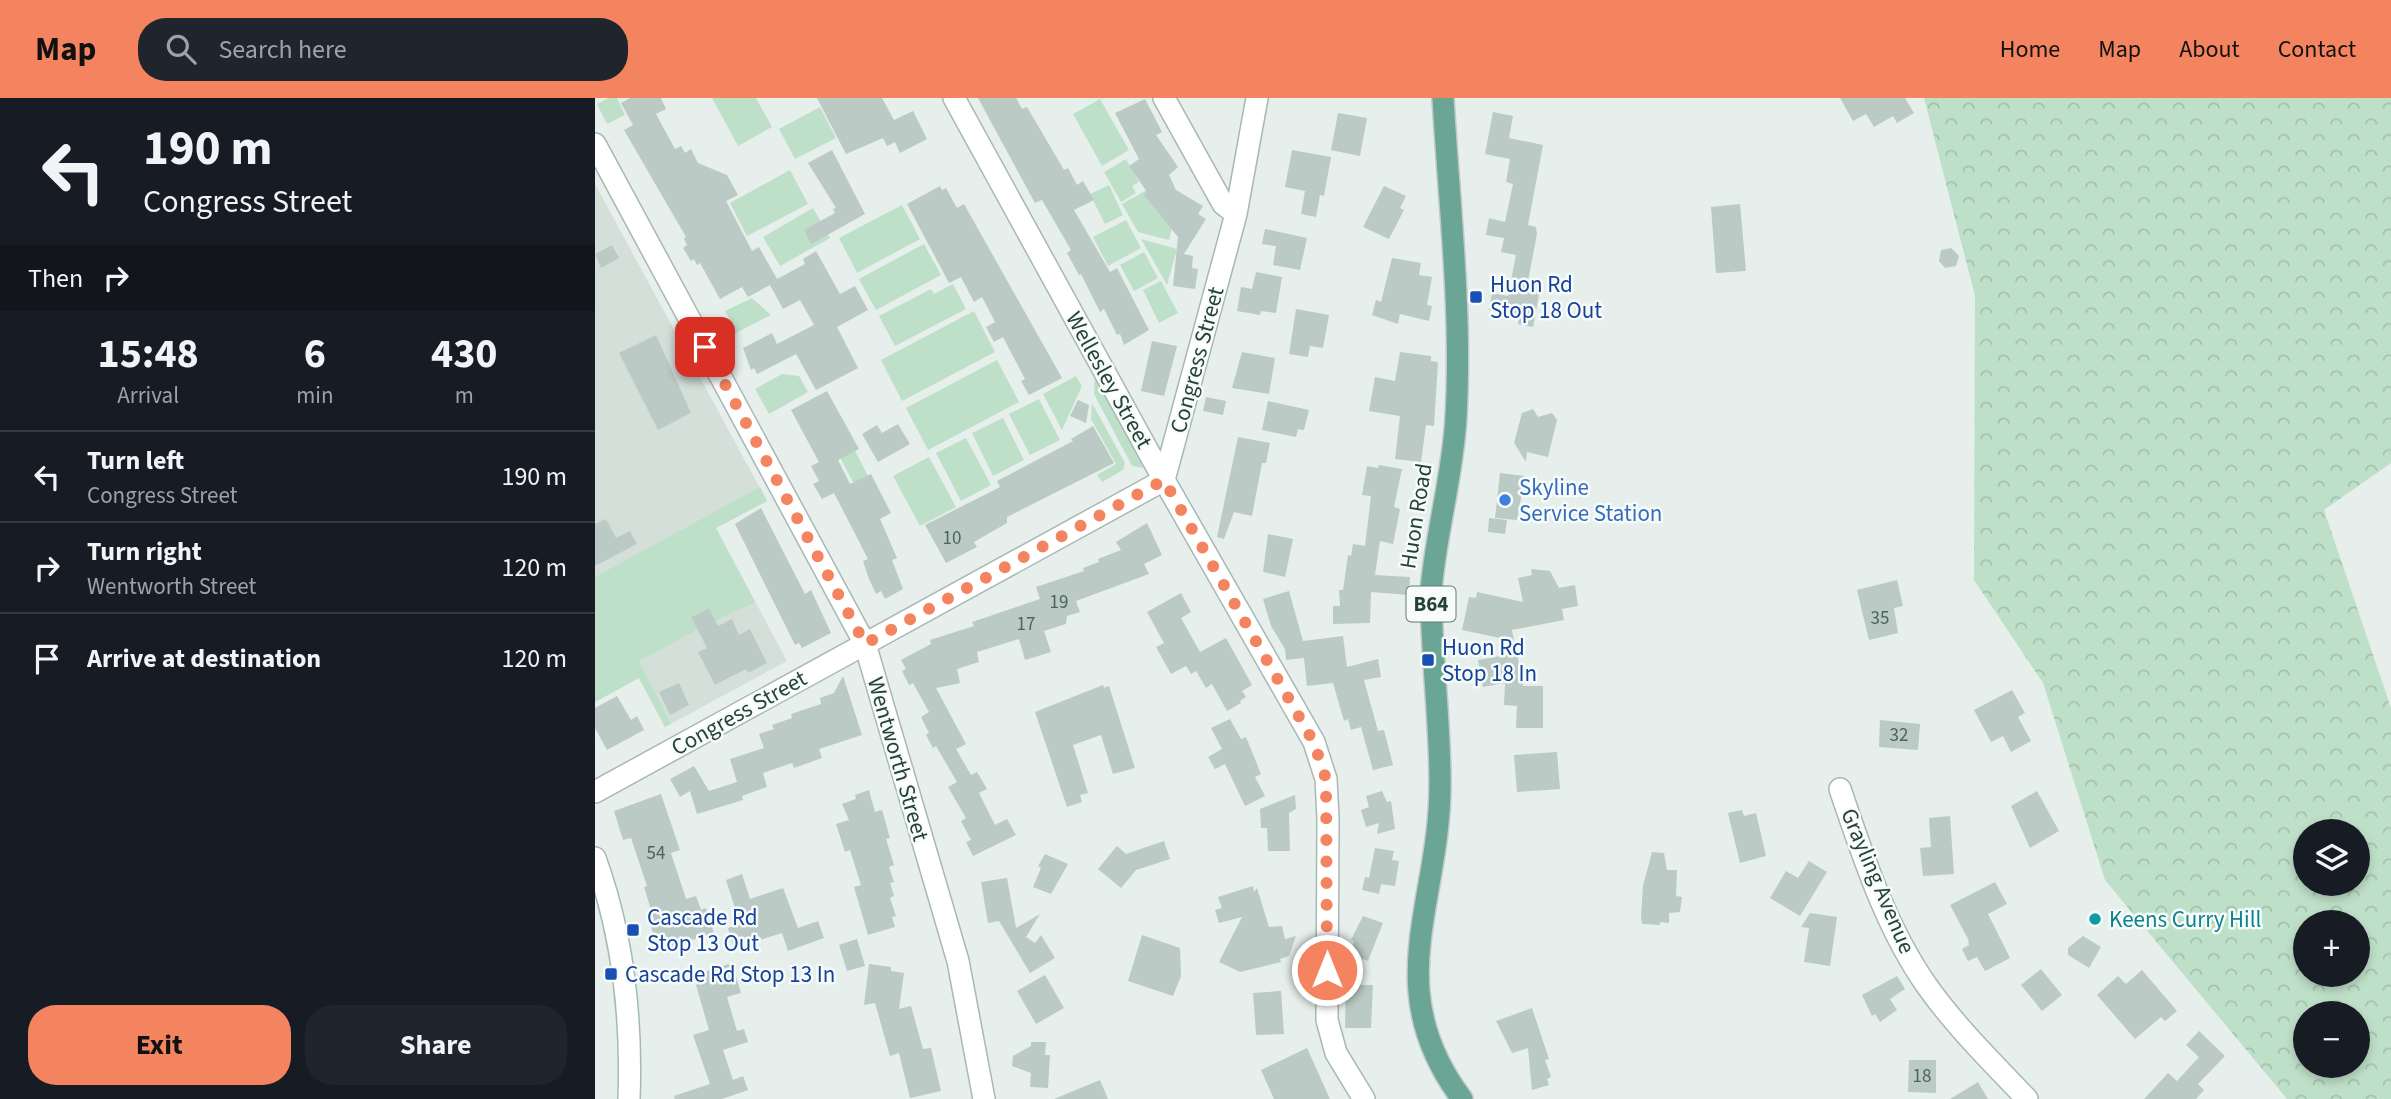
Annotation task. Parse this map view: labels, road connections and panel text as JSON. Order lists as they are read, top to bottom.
{
  "streets": {
    "main road": ["Huon Road", "B64"],
    "street": [
      "Congress Street",
      "Wellesley Street",
      "Wentworth Street",
      "Grayling Avenue"
    ]
  },
  "crossings": [
    ["Congress Street", "Wellesley Street"],
    ["Congress Street", "Wentworth Street"]
  ],
  "places": {
    "transit": [
      "Huon Rd Stop 18 Out",
      "Huon Rd Stop 18 In",
      "Cascade Rd Stop 13 Out",
      "Cascade Rd Stop 13 In"
    ],
    "other": ["Skyline Service Station", "Keens Curry Hill"]
  },
  "house_numbers": [
    "10",
    "19",
    "35",
    "17",
    "32",
    "54",
    "18"
  ],
  "page": {
    "header": "Map",
    "search": "Search here",
    "nav": [
      "Home",
      "Map",
      "About",
      "Contact"
    ],
    "turn": ["190 m", "Congress Street"],
    "then": "Then",
    "eta": [
      "15:48",
      "Arrival",
      "6",
      "min",
      "430",
      "m"
    ],
    "list": [
      {
        "name": "Turn left",
        "note": "Congress Street",
        "value": "190 m"
      },
      {
        "name": "Turn right",
        "note": "Wentworth Street",
        "value": "120 m"
      },
      {
        "name": "Arrive at destination",
        "value": "120 m"
      }
    ],
    "map_buttons": ["+", "−"],
    "buttons": ["Exit", "Share"]
  }
}
